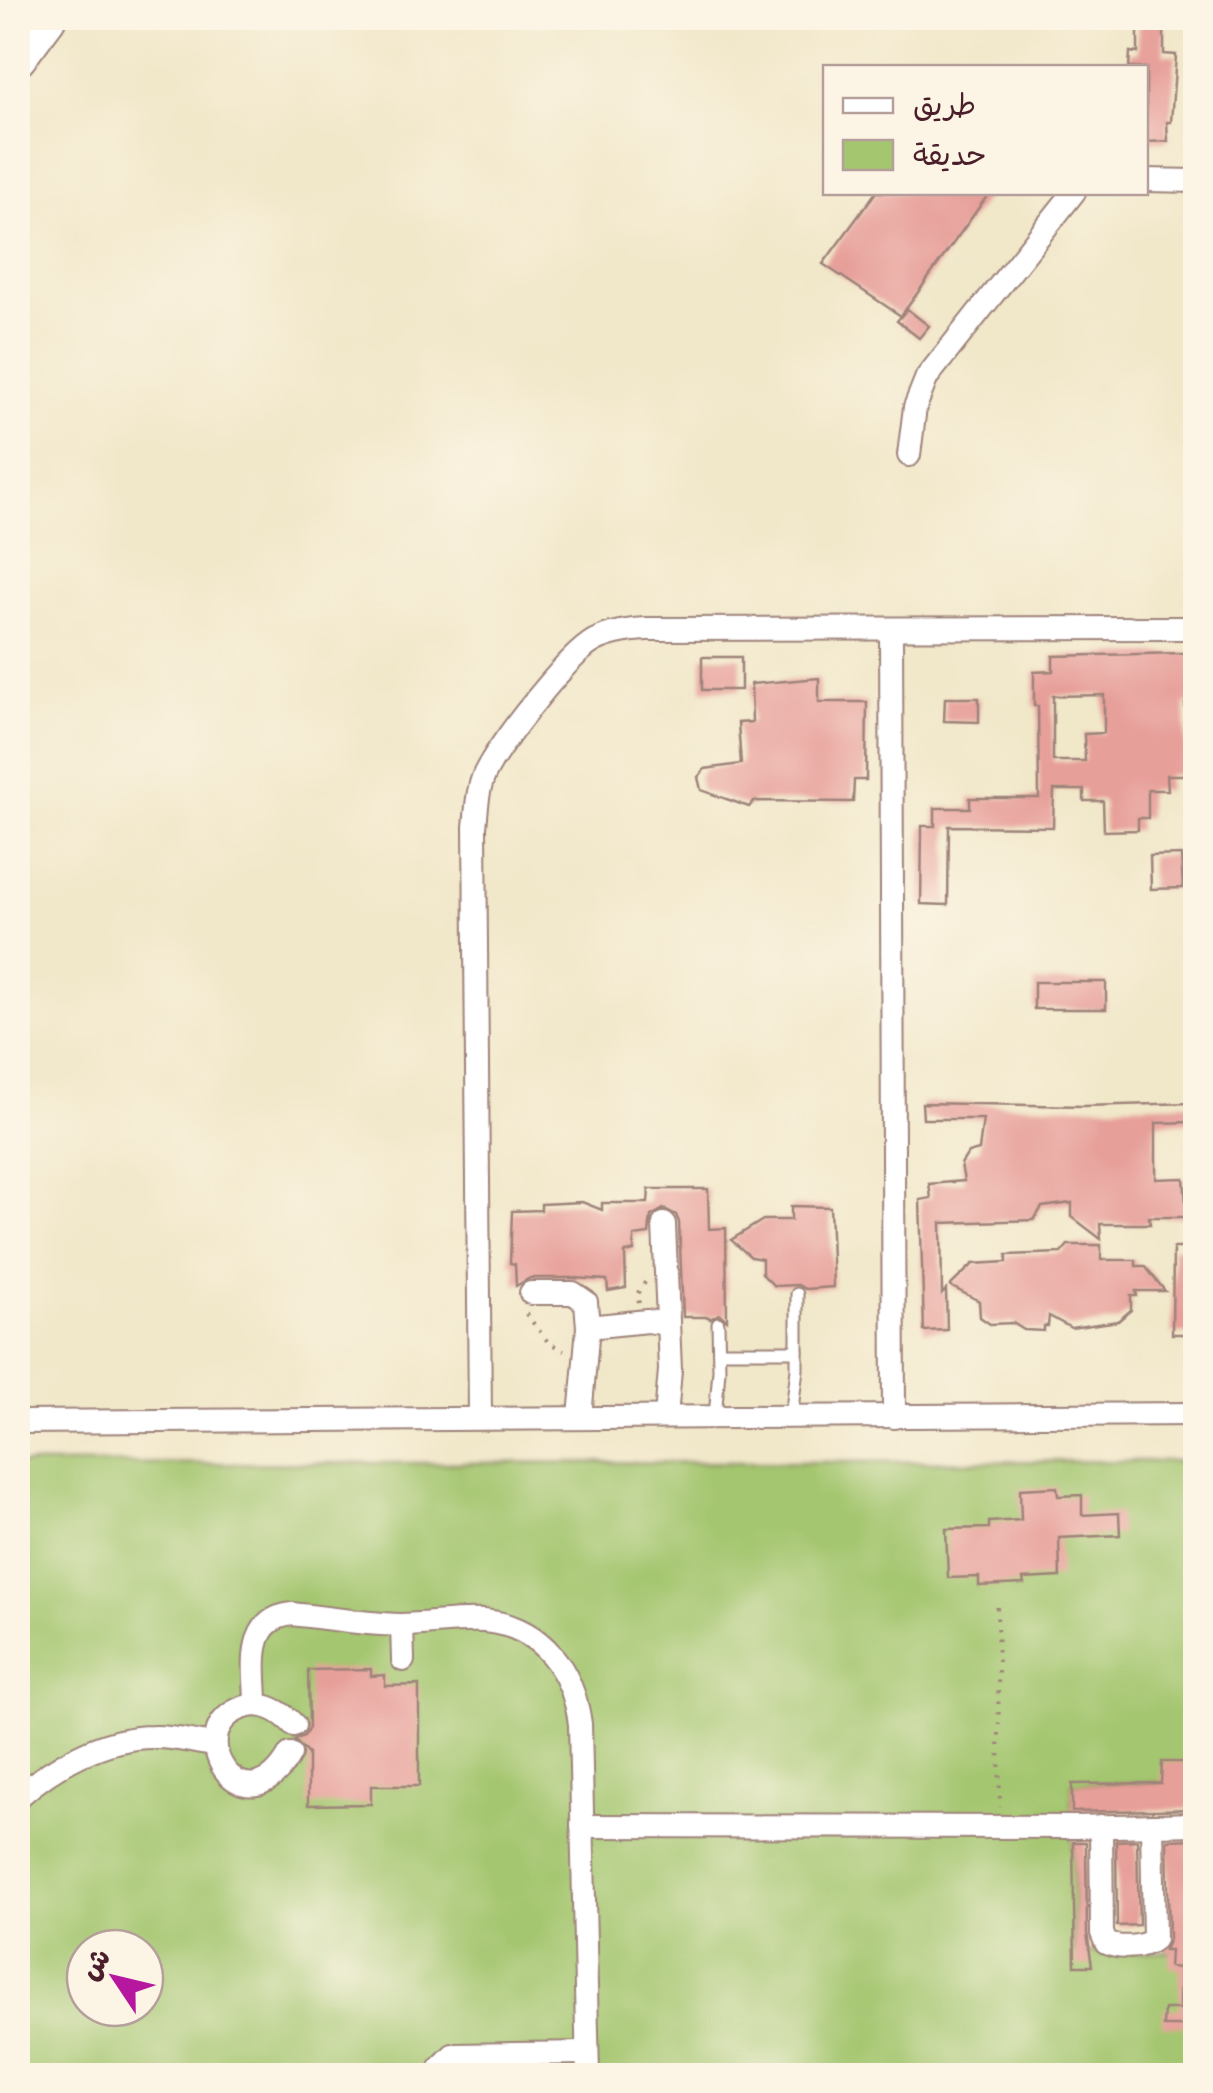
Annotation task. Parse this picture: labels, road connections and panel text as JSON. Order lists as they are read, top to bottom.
{
  "legend": ["طريق", "حديقة"],
  "north": "top left"
}
